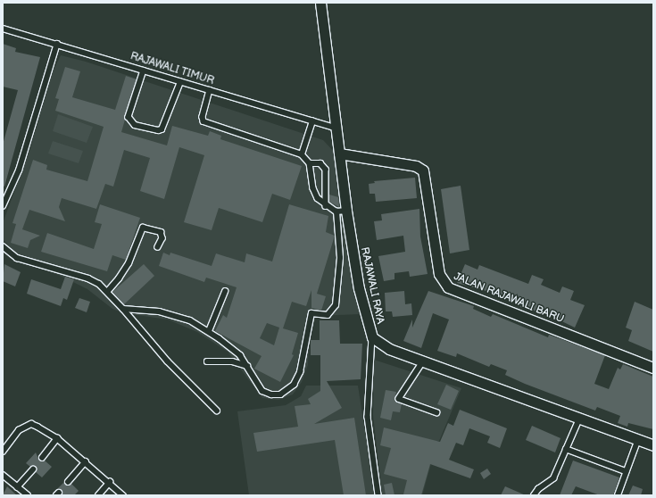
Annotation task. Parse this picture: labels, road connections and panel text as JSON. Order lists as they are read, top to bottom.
{
  "streets": {
    "street": ["RAJAWALI RAYA", "JALAN RAJAWALI BARU"],
    "lane": ["RAJAWALI TIMUR"]
  },
  "crossings": [
    ["RAJAWALI TIMUR", "RAJAWALI RAYA"],
    ["RAJAWALI RAYA", "JALAN RAJAWALI BARU"]
  ]
}
